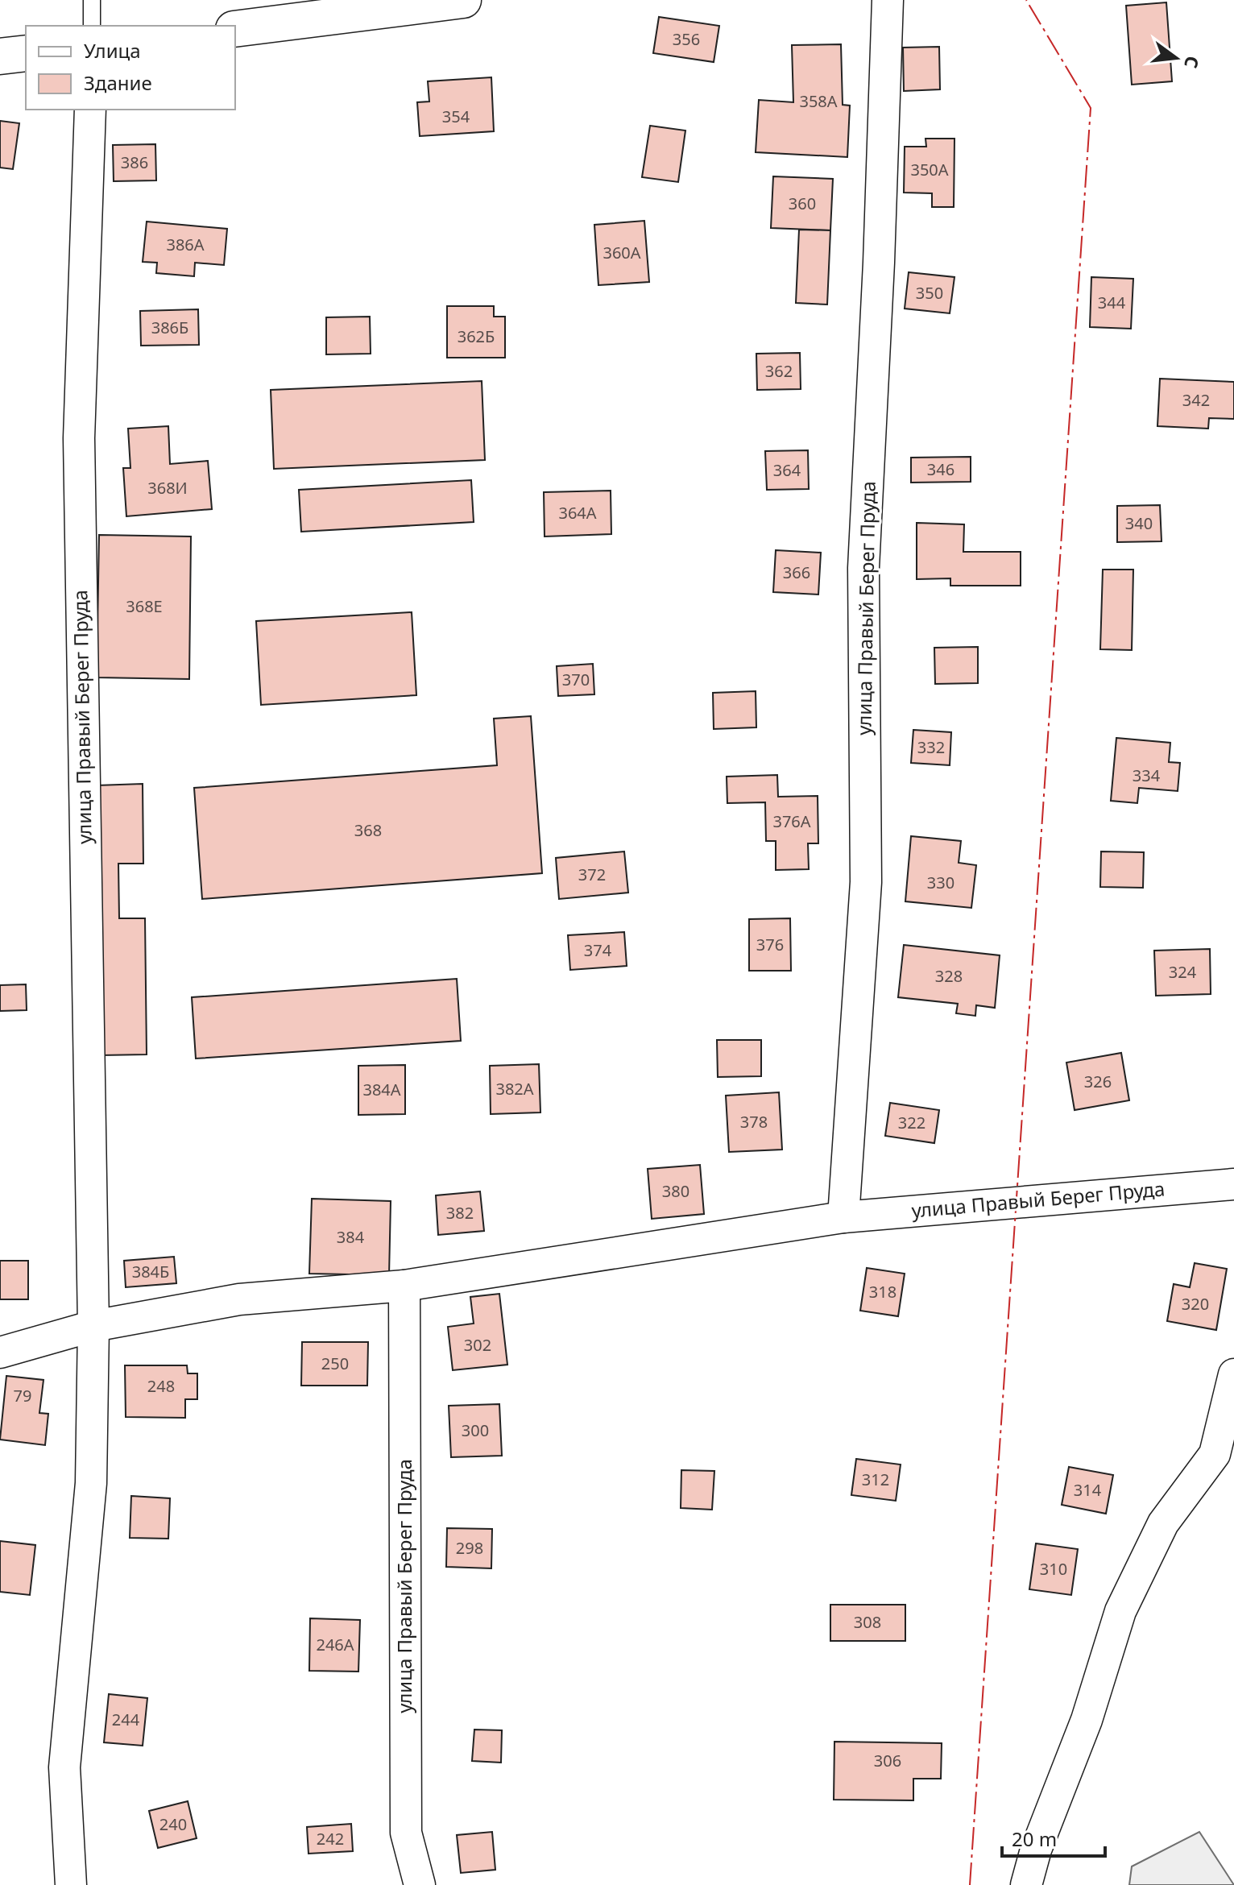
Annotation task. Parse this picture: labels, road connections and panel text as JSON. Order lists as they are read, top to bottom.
{
  "streets": {
    "street": ["улица Правый Берег Пруда"]
  },
  "house_numbers": [
    "356",
    "358А",
    "354",
    "386",
    "350А",
    "360",
    "386А",
    "360А",
    "350",
    "344",
    "386Б",
    "362Б",
    "362",
    "342",
    "346",
    "364",
    "368И",
    "364А",
    "340",
    "366",
    "368Е",
    "370",
    "332",
    "334",
    "376А",
    "368",
    "372",
    "330",
    "376",
    "374",
    "324",
    "328",
    "326",
    "382А",
    "384А",
    "378",
    "322",
    "380",
    "382",
    "384",
    "384Б",
    "318",
    "320",
    "302",
    "250",
    "248",
    "79",
    "300",
    "312",
    "314",
    "298",
    "310",
    "308",
    "246А",
    "244",
    "306",
    "240",
    "242"
  ],
  "legend": ["Улица", "Здание"],
  "scale_bar": "20 m",
  "north": "right"
}
